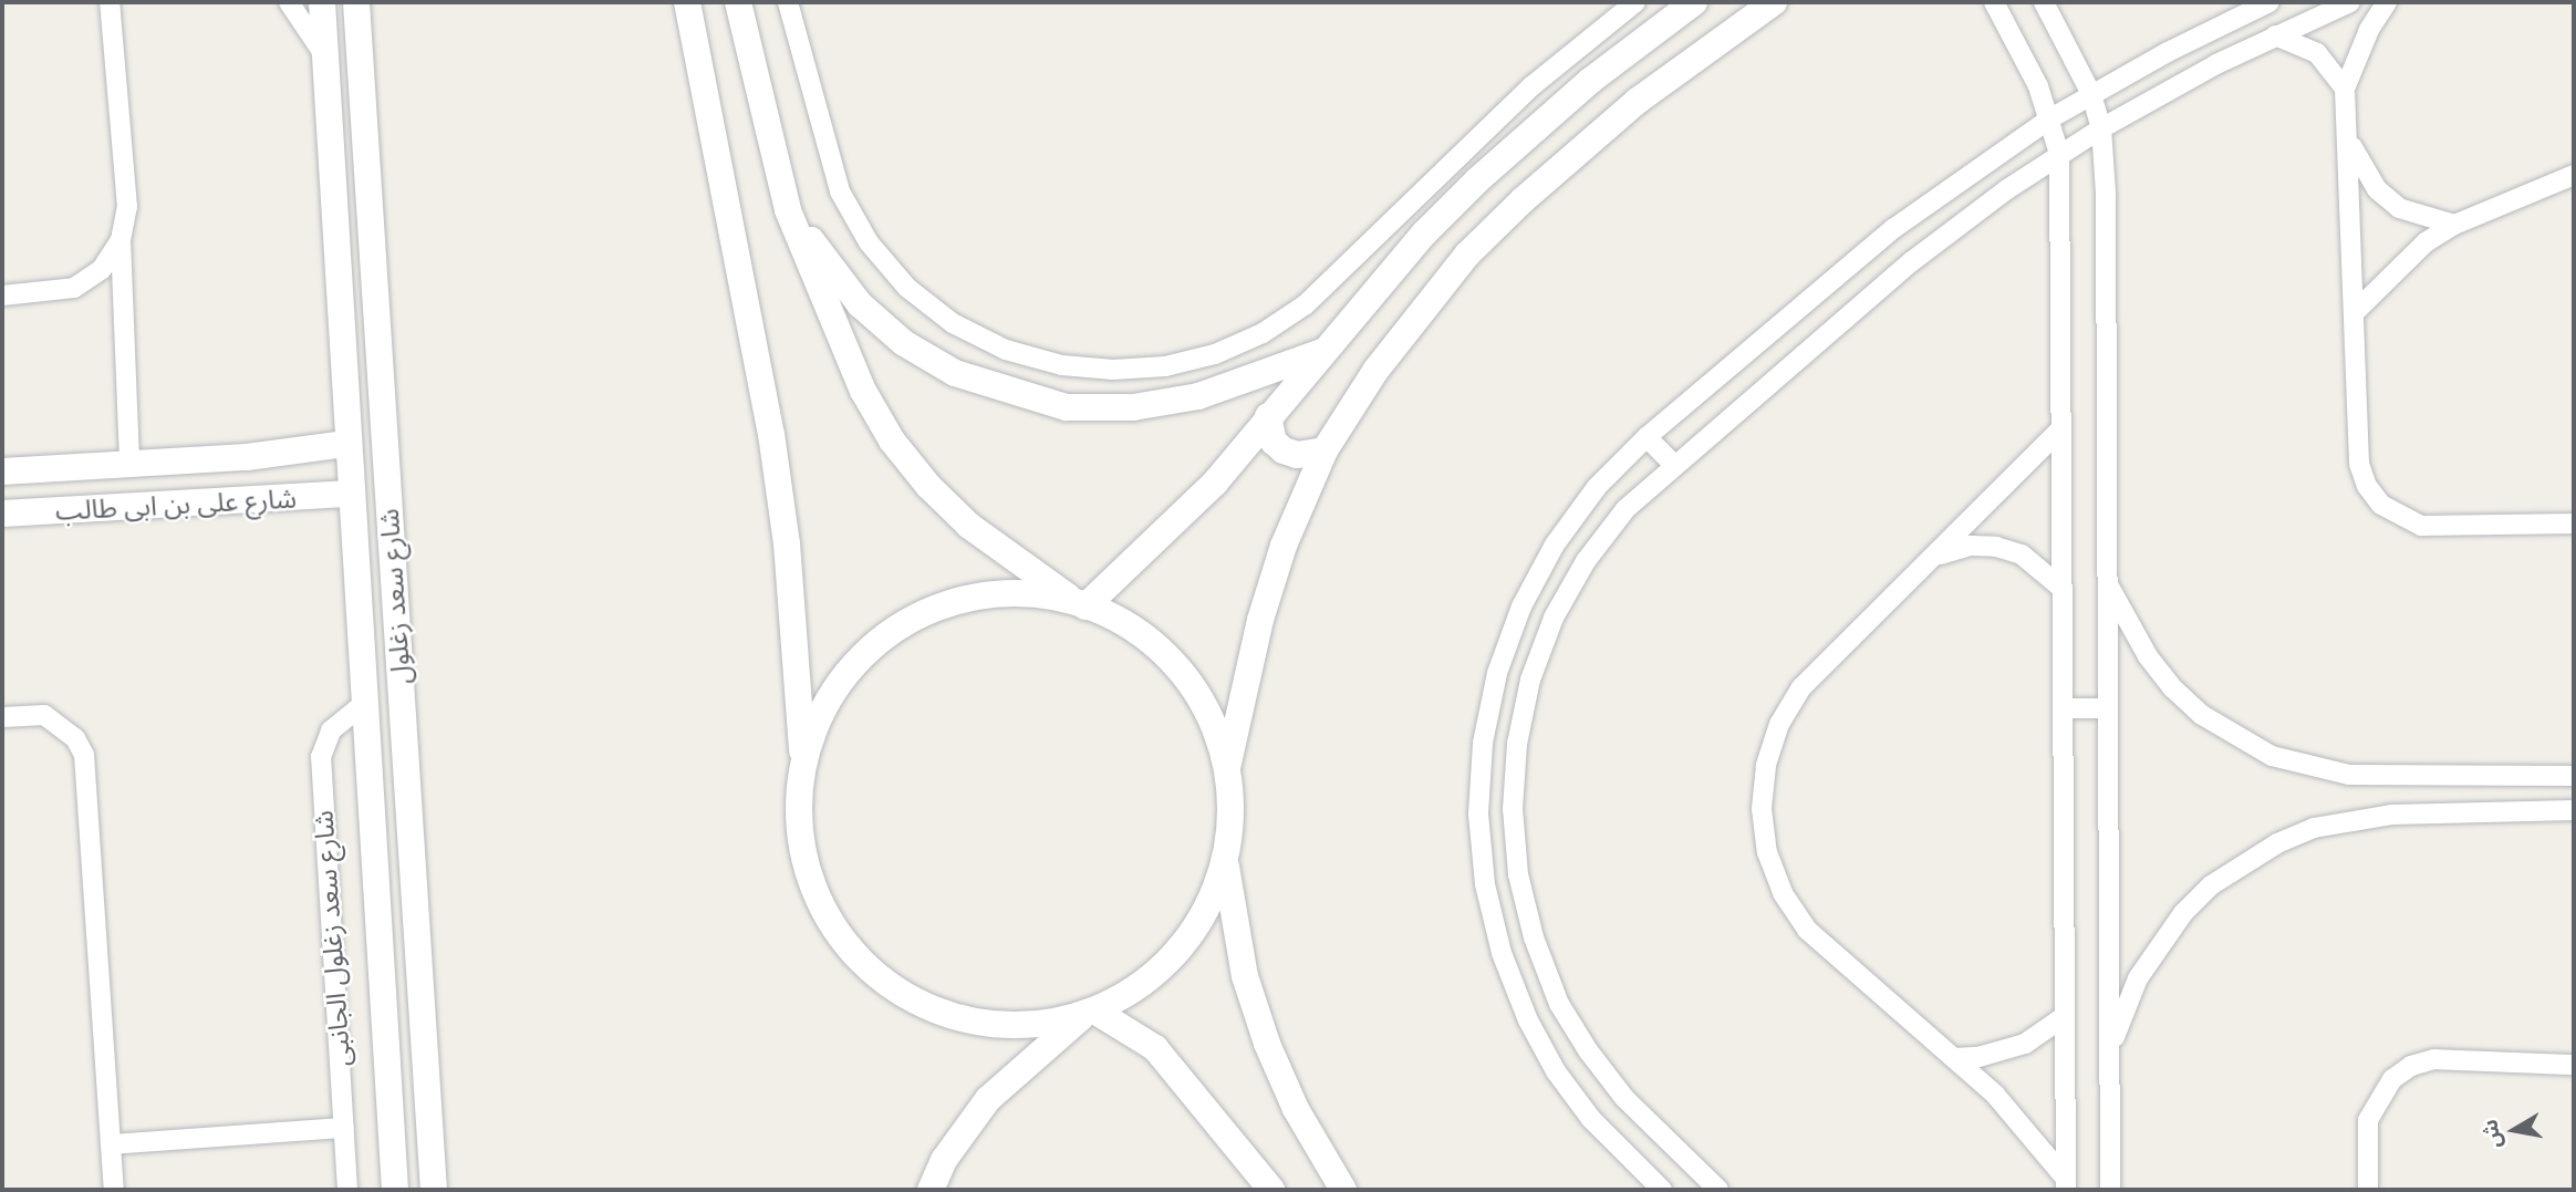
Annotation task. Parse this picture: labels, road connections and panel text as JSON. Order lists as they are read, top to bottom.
{
  "streets": {
    "street": ["شارع على بن ابى طالب", "شارع سعد زغلول", "شارع سعد زغلول الجانبى"]
  },
  "crossings": [
    ["شارع على بن ابى طالب", "شارع سعد زغلول"],
    ["شارع سعد زغلول", "شارع سعد زغلول الجانبى"]
  ],
  "north": "left"
}
